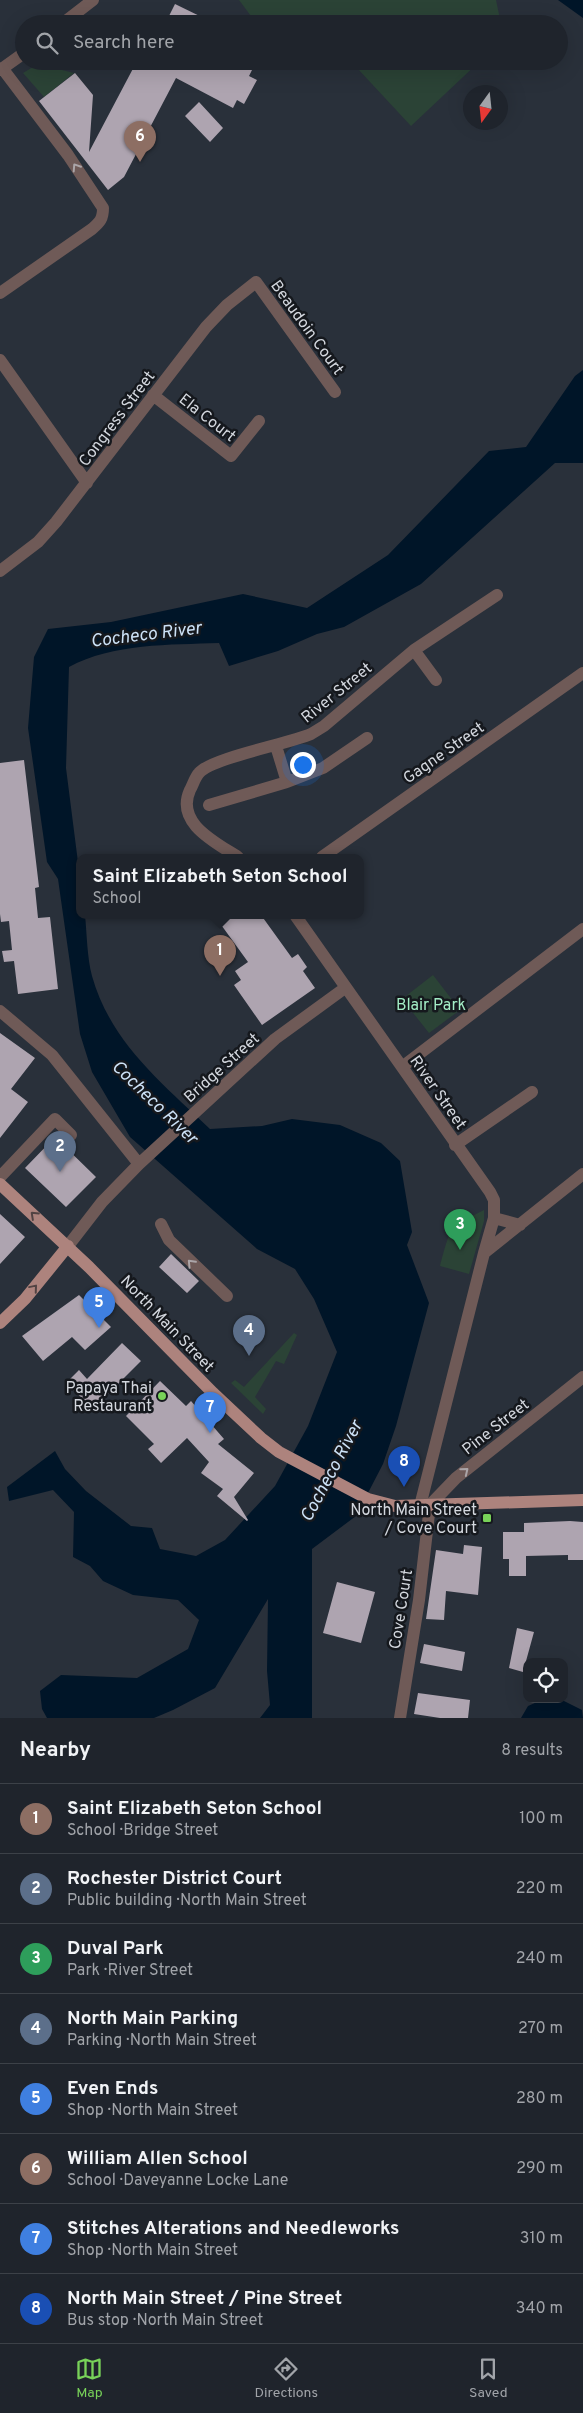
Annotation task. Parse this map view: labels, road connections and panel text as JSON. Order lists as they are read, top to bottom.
{
  "streets": {
    "main road": ["North Main Street"],
    "street": [
      "Beaudoin Court",
      "Ela Court",
      "Congress Street",
      "River Street",
      "Gagne Street",
      "Bridge Street",
      "Pine Street",
      "Cove Court"
    ]
  },
  "crossings": [
    ["Beaudoin Court", "Congress Street"],
    ["Ela Court", "Congress Street"],
    ["River Street", "Bridge Street"],
    ["River Street", "North Main Street"],
    ["River Street", "Pine Street"],
    ["River Street", "Cove Court"],
    ["Bridge Street", "North Main Street"],
    ["North Main Street", "Pine Street"],
    ["North Main Street", "Cove Court"],
    ["Pine Street", "Cove Court"]
  ],
  "one_way": ["Pine Street"],
  "water": ["Cocheco River"],
  "parks": ["Blair Park"],
  "places": {
    "other": ["Papaya Thai Restaurant"],
    "transit": ["North Main Street / Cove Court"]
  },
  "north": "bottom",
  "page": {
    "search": "Search here",
    "pins": [
      "6",
      "1",
      "2",
      "3",
      "5",
      "4",
      "7",
      "8"
    ],
    "popup": ["Saint Elizabeth Seton School", "School"],
    "heading": ["Nearby", "8 results"],
    "list": [
      {
        "mark": "1",
        "name": "Saint Elizabeth Seton School",
        "note": "School · Bridge Street",
        "value": "100 m"
      },
      {
        "mark": "2",
        "name": "Rochester District Court",
        "note": "Public building · North Main Street",
        "value": "220 m"
      },
      {
        "mark": "3",
        "name": "Duval Park",
        "note": "Park · River Street",
        "value": "240 m"
      },
      {
        "mark": "4",
        "name": "North Main Parking",
        "note": "Parking · North Main Street",
        "value": "270 m"
      },
      {
        "mark": "5",
        "name": "Even Ends",
        "note": "Shop · North Main Street",
        "value": "280 m"
      },
      {
        "mark": "6",
        "name": "William Allen School",
        "note": "School · Daveyanne Locke Lane",
        "value": "290 m"
      },
      {
        "mark": "7",
        "name": "Stitches Alterations and Needleworks",
        "note": "Shop · North Main Street",
        "value": "310 m"
      },
      {
        "mark": "8",
        "name": "North Main Street / Pine Street",
        "note": "Bus stop · North Main Street",
        "value": "340 m"
      }
    ],
    "nav": ["Map", "Directions", "Saved"]
  }
}
